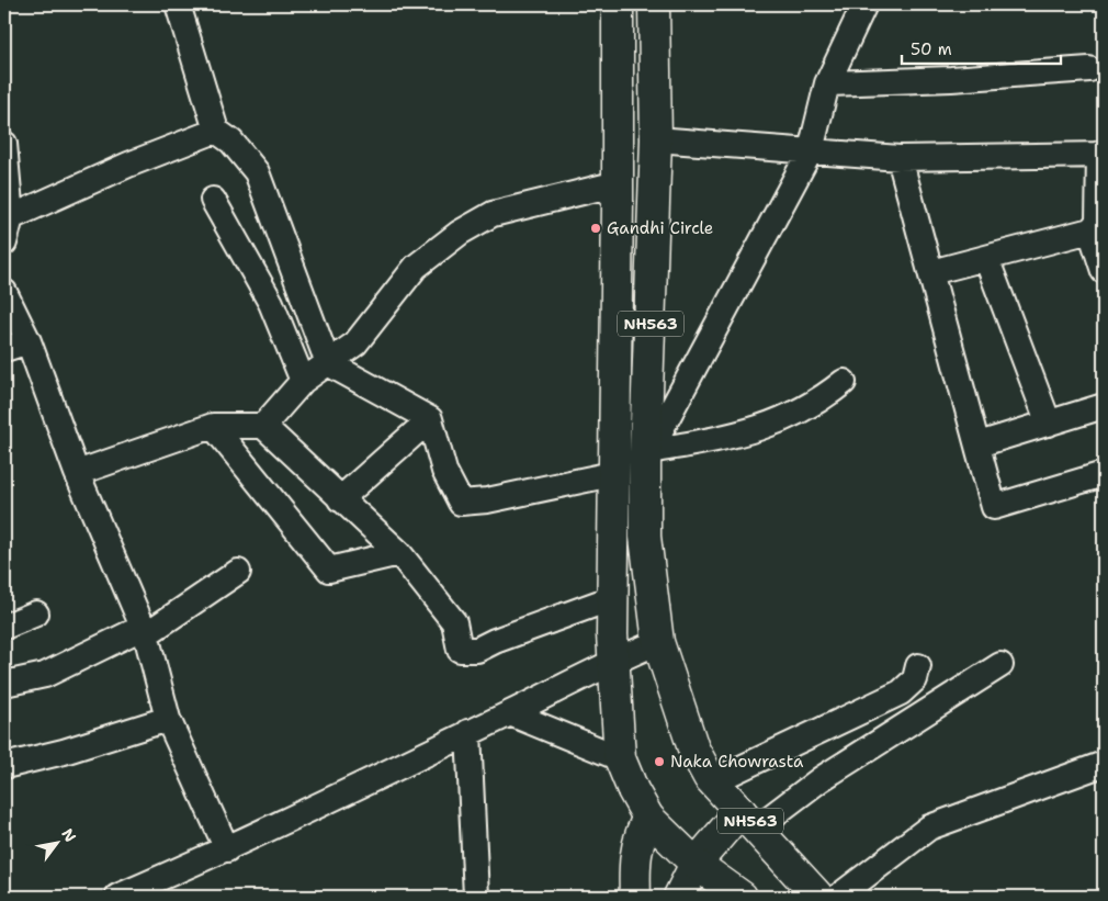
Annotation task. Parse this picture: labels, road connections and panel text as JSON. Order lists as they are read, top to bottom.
{
  "streets": {
    "main road": ["NH563"]
  },
  "places": ["Gandhi Circle", "Naka Chowrasta"],
  "scale_bar": "50 m",
  "north": "top right"
}
